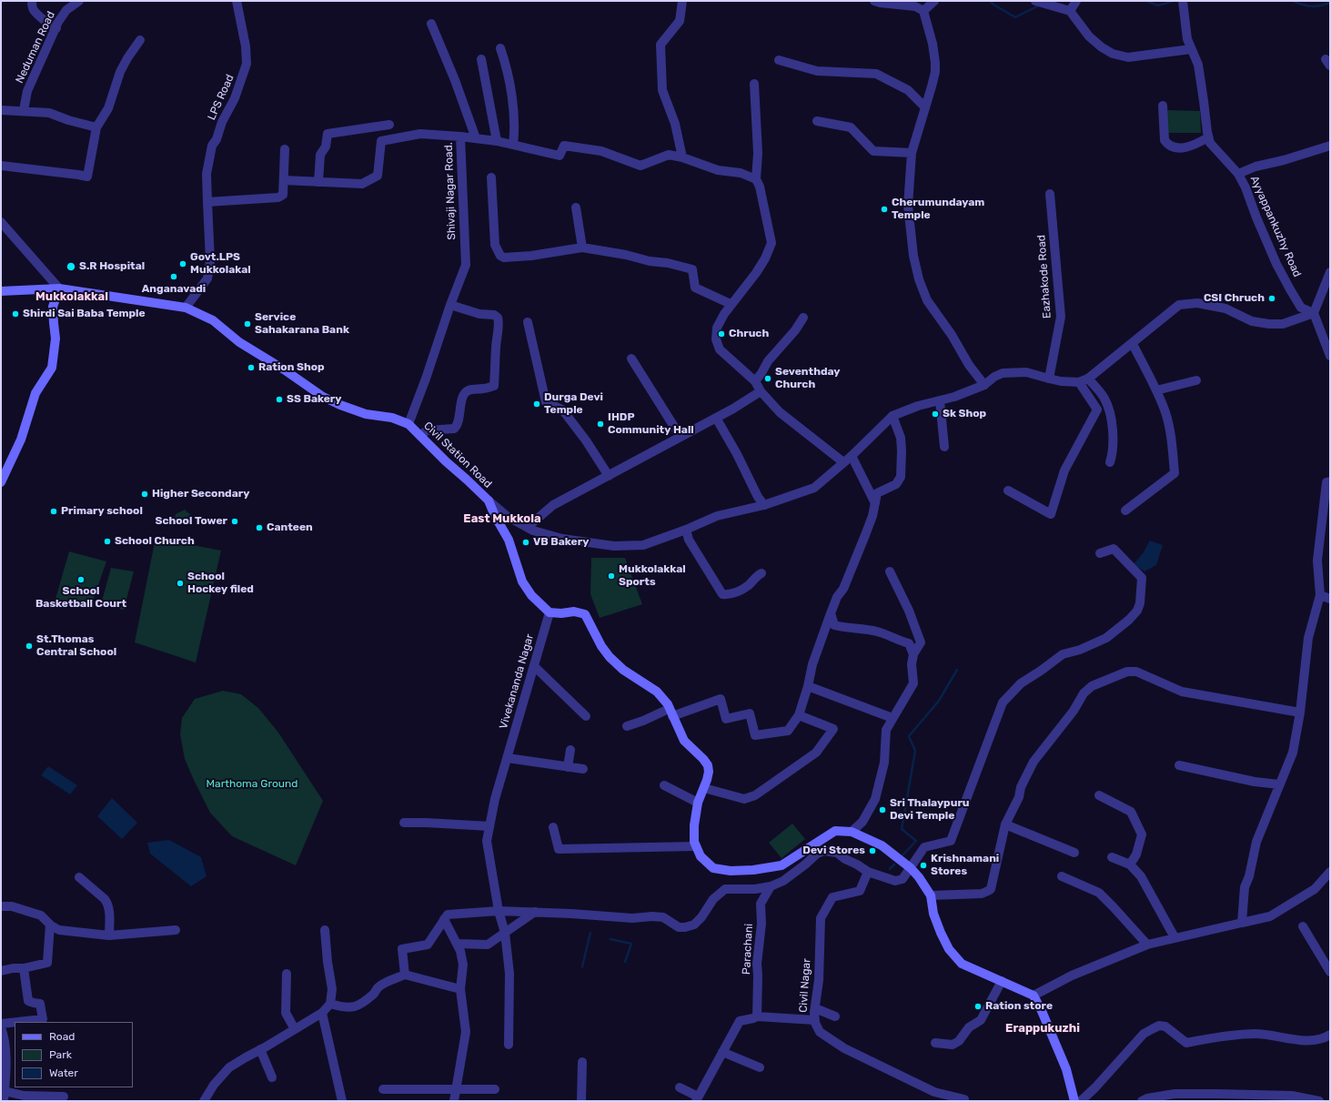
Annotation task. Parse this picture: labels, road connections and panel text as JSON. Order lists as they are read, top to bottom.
{
  "streets": {
    "main road": ["Civil Station Road"],
    "street": [
      "Neduman Road",
      "LPS Road",
      "Shivaji Nagar Road.",
      "Ayyappankuzhy Road",
      "Eazhakode Road",
      "Vivekananda Nagar",
      "Parachani",
      "Civil Nagar"
    ]
  },
  "crossings": [
    ["LPS Road", "Civil Station Road"],
    ["Shivaji Nagar Road.", "Civil Station Road"],
    ["Civil Station Road", "Vivekananda Nagar"]
  ],
  "districts": ["Mukkolakkal", "East Mukkola", "Erappukuzhi"],
  "parks": ["Marthoma Ground"],
  "places": [
    "Cherumundayam Temple",
    "Govt.LPS Mukkolakal",
    "S.R Hospital",
    "Anganavadi",
    "CSI Chruch",
    "Shirdi Sai Baba Temple",
    "Service Sahakarana Bank",
    "Chruch",
    "Ration Shop",
    "Seventhday Church",
    "SS Bakery",
    "Durga Devi Temple",
    "Sk Shop",
    "IHDP Community Hall",
    "Higher Secondary",
    "Primary school",
    "School Tower",
    "Canteen",
    "School Church",
    "VB Bakery",
    "Mukkolakkal Sports",
    "School Basketball Court",
    "School Hockey filed",
    "St.Thomas Central School",
    "Sri Thalaypuru Devi Temple",
    "Devi Stores",
    "Krishnamani Stores",
    "Ration store"
  ],
  "legend": ["Road", "Park", "Water"]
}
